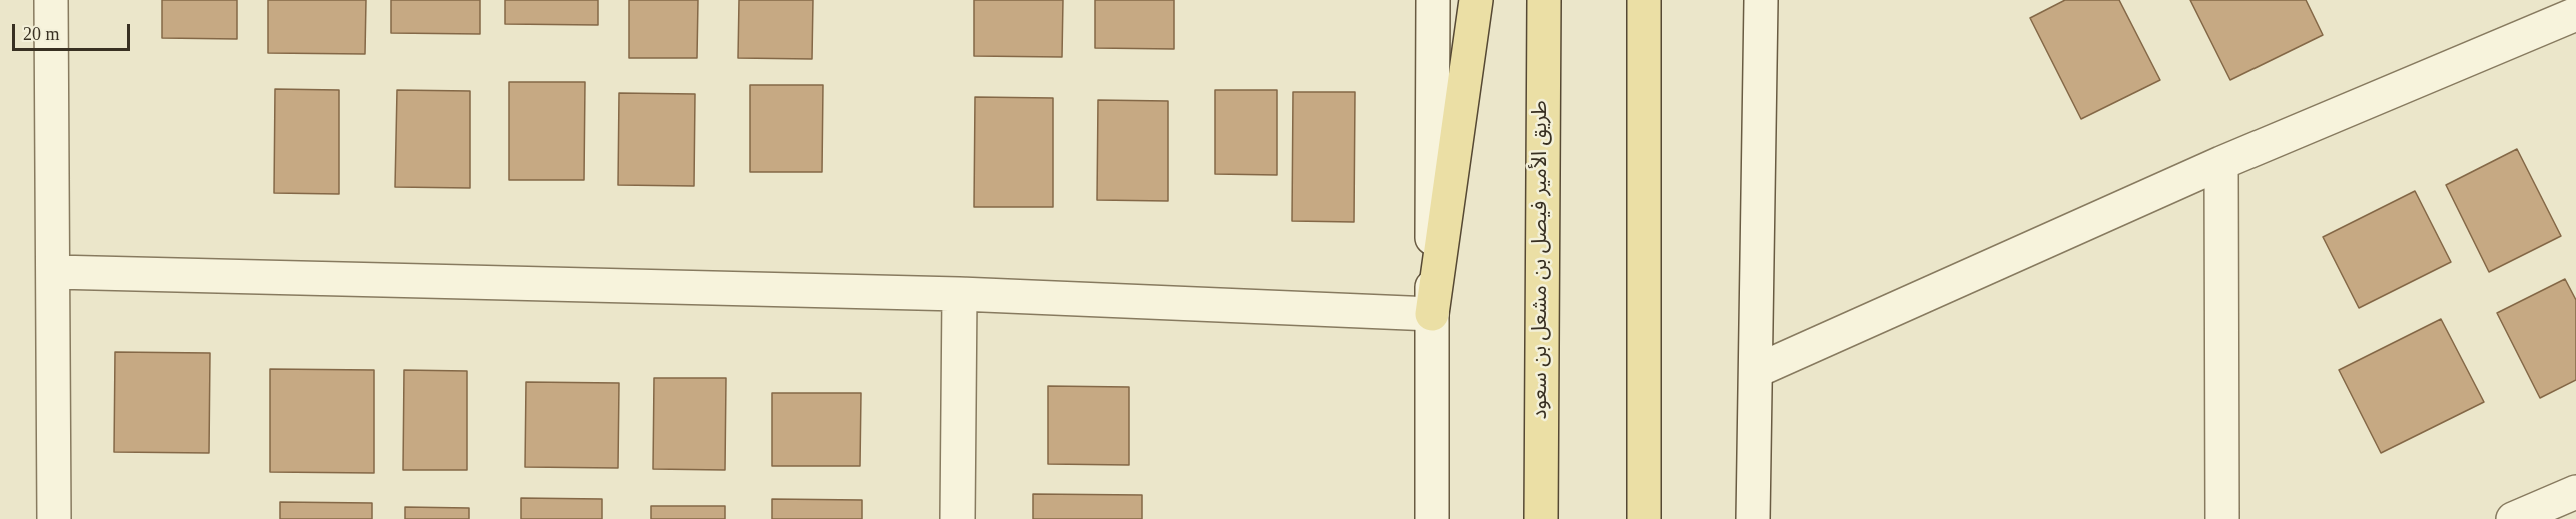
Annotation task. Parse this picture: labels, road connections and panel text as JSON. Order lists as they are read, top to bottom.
{
  "streets": {
    "main road": ["طريق الأمير فيصل بن مشعل بن سعود"]
  },
  "scale_bar": "20 m"
}
